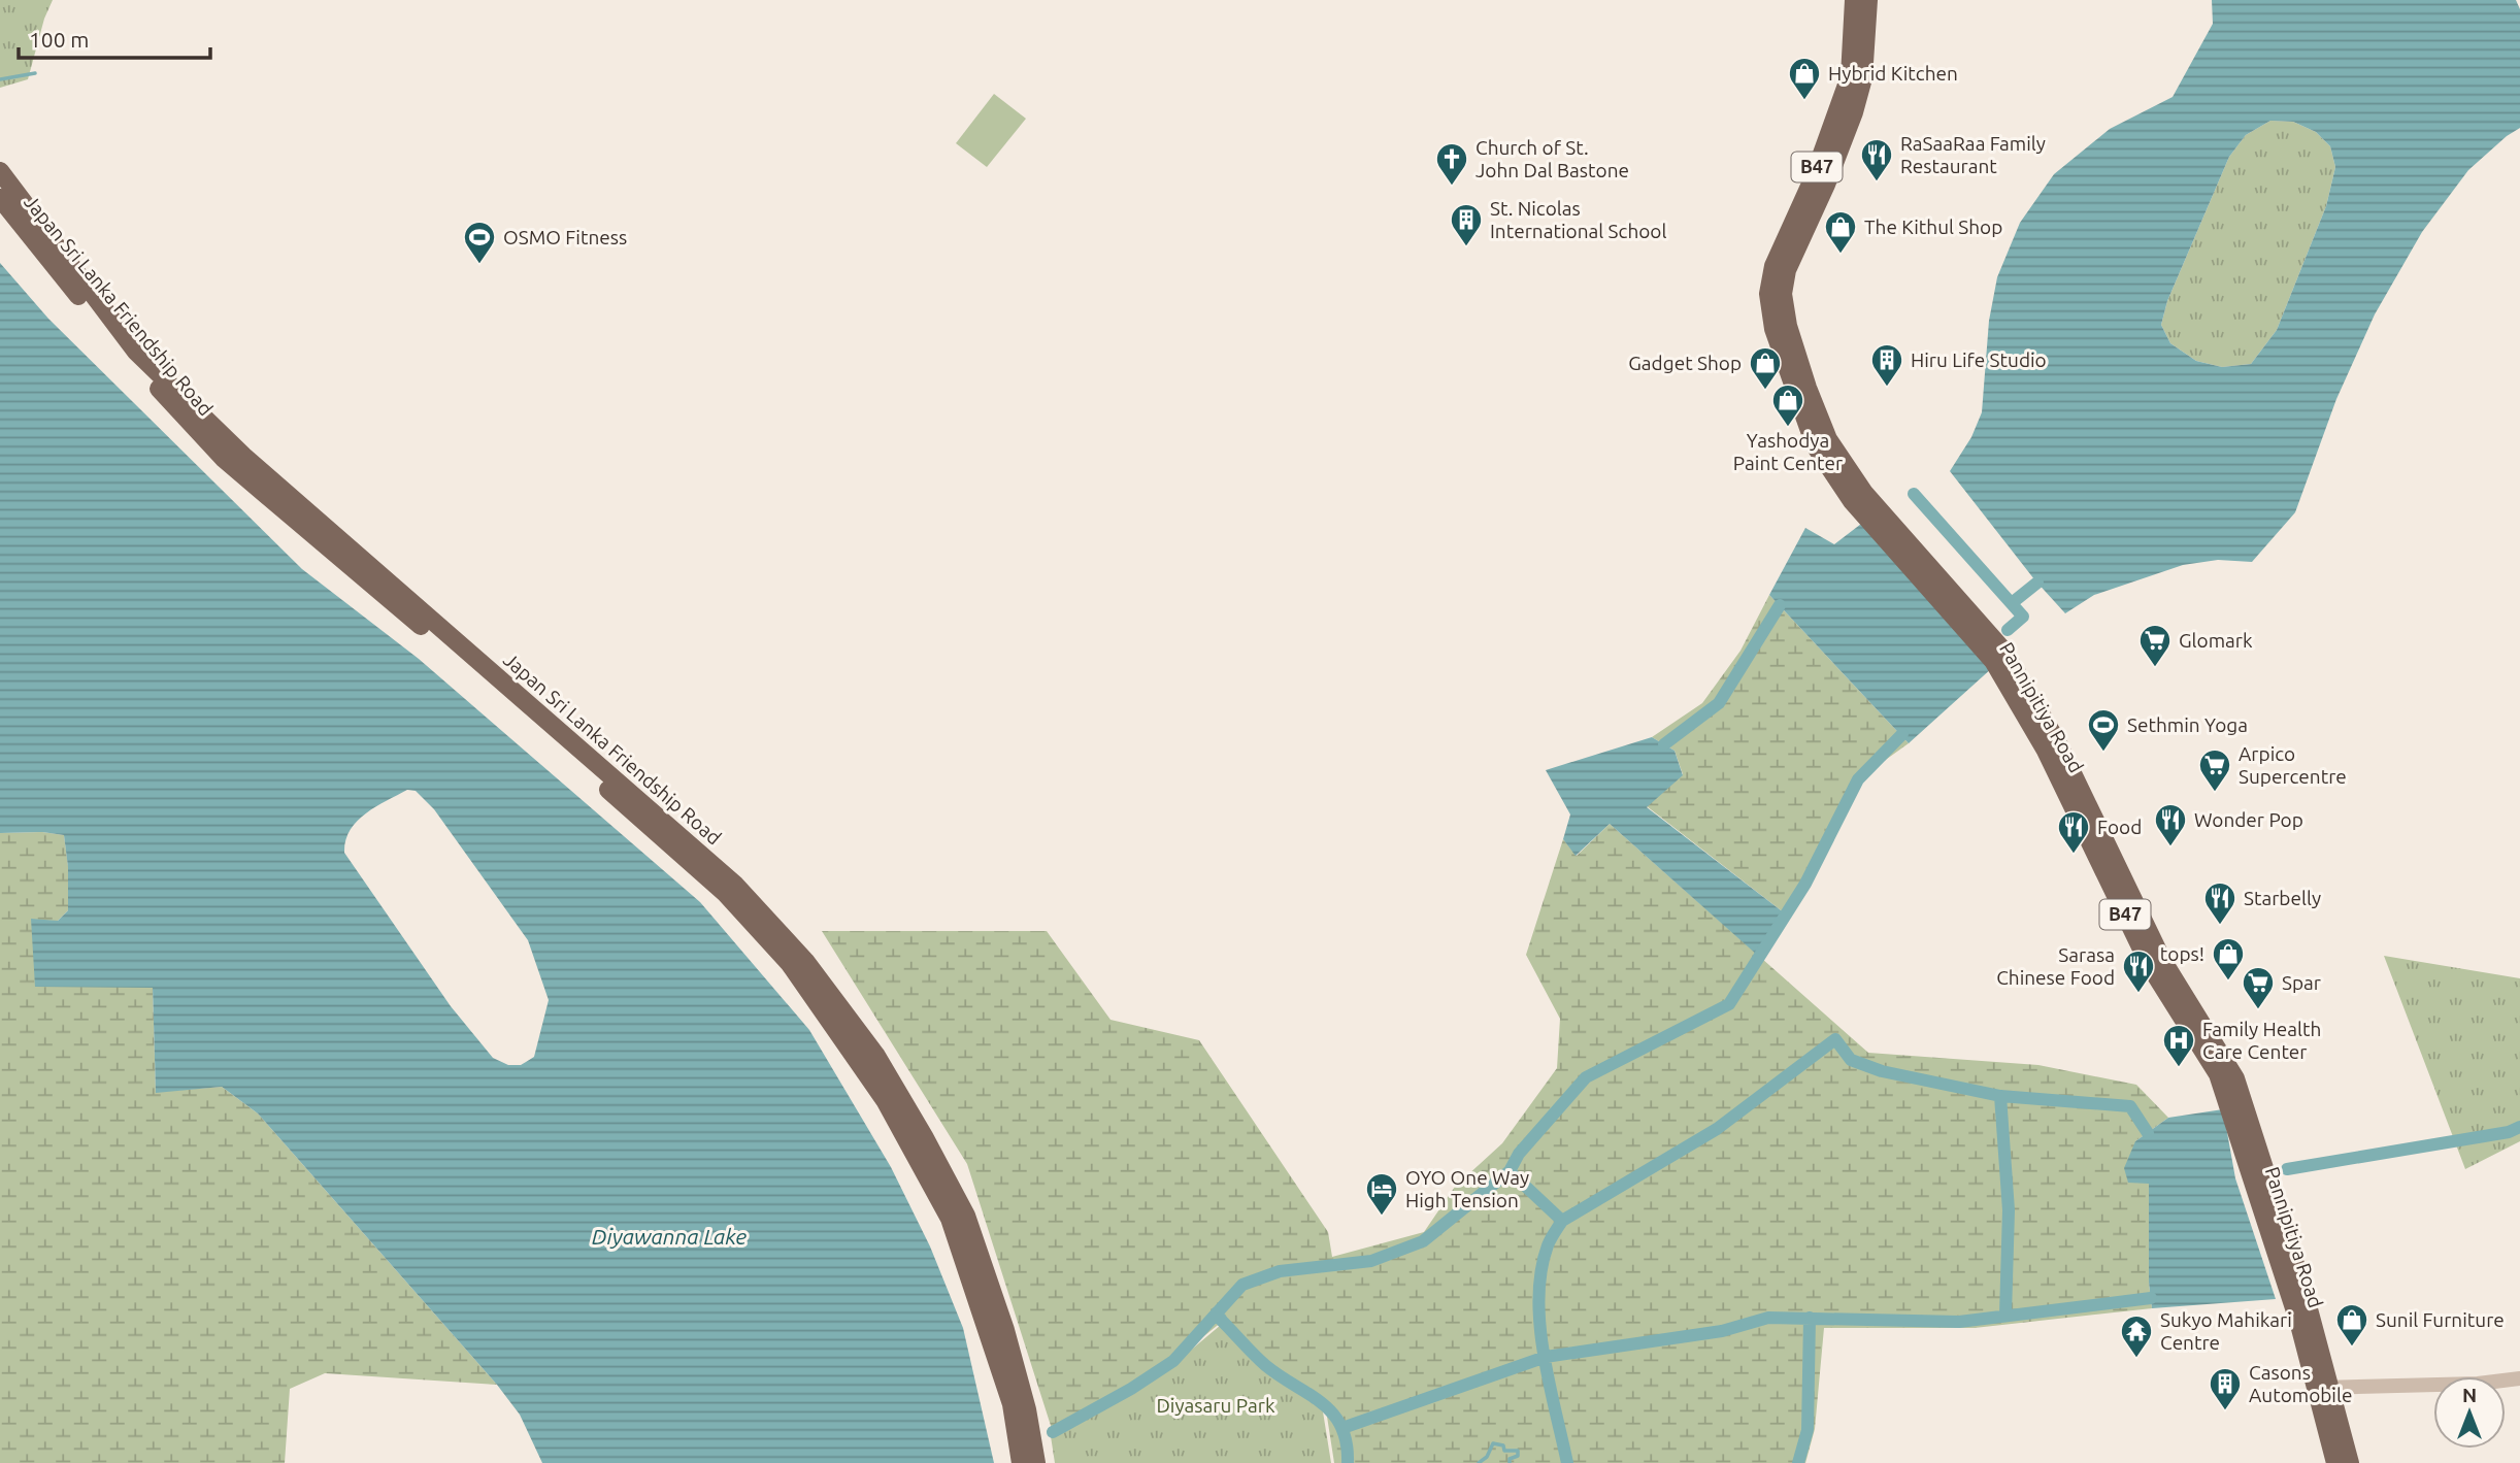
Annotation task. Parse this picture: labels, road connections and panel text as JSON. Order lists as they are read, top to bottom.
{
  "streets": {
    "main road": ["B47", "Japan Sri Lanka Friendship Road", "Pannipitiya Road"]
  },
  "water": ["Diyawanna Lake"],
  "parks": ["Diyasaru Park"],
  "places": {
    "shop": [
      "Hybrid Kitchen",
      "The Kithul Shop",
      "Gadget Shop",
      "Yashodya Paint Center",
      "tops!",
      "Sunil Furniture"
    ],
    "restaurant": [
      "RaSaaRaa Family Restaurant",
      "Wonder Pop",
      "Food",
      "Starbelly",
      "Sarasa Chinese Food"
    ],
    "church": ["Church of St. John Dal Bastone"],
    "building": ["St. Nicolas International School", "Hiru Life Studio", "Casons Automobile"],
    "sports": ["OSMO Fitness", "Sethmin Yoga"],
    "supermarket": ["Glomark", "Arpico Supercentre", "Spar"],
    "hospital": ["Family Health Care Center"],
    "hotel": ["OYO One Way High Tension"],
    "temple": ["Sukyo Mahikari Centre"]
  },
  "scale_bar": "100 m",
  "north": "top"
}
